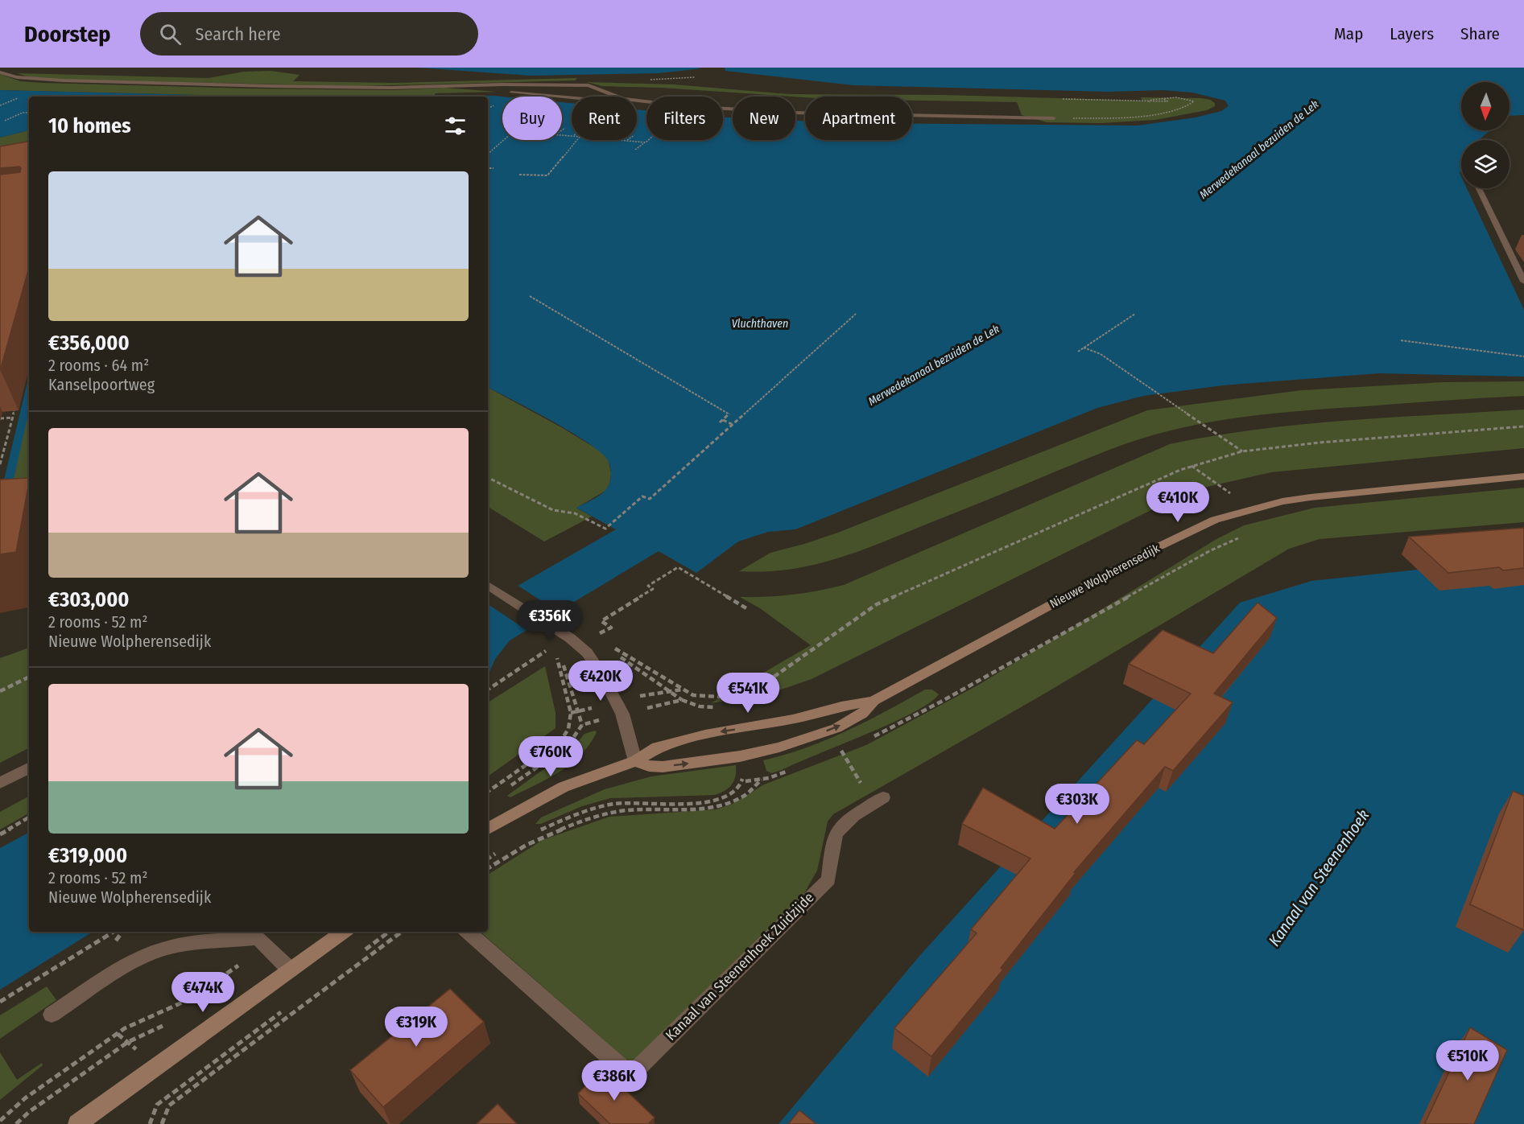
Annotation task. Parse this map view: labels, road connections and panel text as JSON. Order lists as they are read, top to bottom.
{
  "streets": {
    "street": ["Nieuwe Wolpherensedijk", "Kanaal van Steenenhoek Zuidzijde"]
  },
  "water": ["Merwedekanaal bezuiden de Lek", "Vluchthaven", "Kanaal van Steenenhoek"],
  "north": "bottom",
  "page": {
    "header": "Doorstep",
    "search": "Search here",
    "nav": ["Map", "Layers", "Share"],
    "chip": [
      "Buy",
      "Rent",
      "Filters",
      "New",
      "Apartment"
    ],
    "heading": "10 homes",
    "list": [
      {
        "name": "€356,000",
        "note": "2 rooms · 64 m² · Kanselpoortweg"
      },
      {
        "name": "€303,000",
        "note": "2 rooms · 52 m² · Nieuwe Wolpherensedijk"
      },
      {
        "name": "€319,000",
        "note": "2 rooms · 52 m² · Nieuwe Wolpherensedijk"
      }
    ],
    "price": [
      "€410K",
      "€356K",
      "€420K",
      "€541K",
      "€760K",
      "€303K",
      "€474K",
      "€319K",
      "€510K",
      "€386K"
    ]
  }
}
